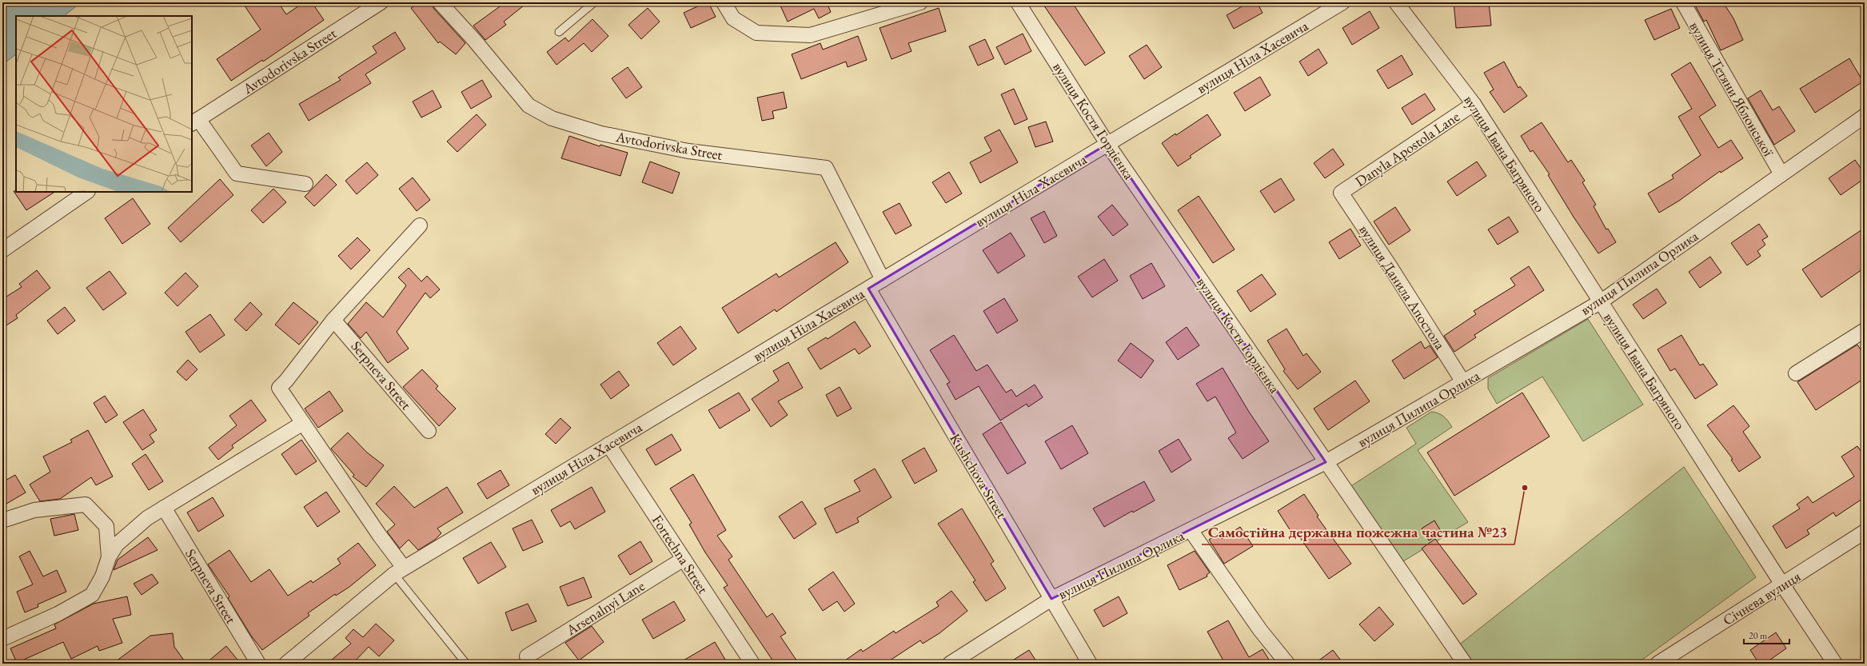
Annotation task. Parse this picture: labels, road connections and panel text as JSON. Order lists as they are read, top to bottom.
{
  "streets": {
    "street": [
      "вулиця Ніла Хасевича",
      "Avtodorivska Street",
      "вулиця Тетяни Яблонської",
      "вулиця Костя Гордієнка",
      "Danyla Apostola Lane",
      "вулиця Івана Багряного",
      "вулиця Пилипа Орлика",
      "вулиця Данила Апостола",
      "Serpneva Street",
      "Kushchova Street",
      "Fortechna Street",
      "Січнева вулиця",
      "Arsenalnyi Lane"
    ]
  },
  "crossings": [
    ["вулиця Ніла Хасевича", "Avtodorivska Street"],
    ["вулиця Ніла Хасевича", "вулиця Костя Гордієнка"],
    ["вулиця Ніла Хасевича", "Kushchova Street"],
    ["вулиця Ніла Хасевича", "Fortechna Street"],
    ["вулиця Тетяни Яблонської", "вулиця Пилипа Орлика"],
    ["вулиця Костя Гордієнка", "вулиця Пилипа Орлика"],
    ["Danyla Apostola Lane", "вулиця Івана Багряного"],
    ["Danyla Apostola Lane", "вулиця Данила Апостола"],
    ["вулиця Івана Багряного", "вулиця Пилипа Орлика"],
    ["вулиця Івана Багряного", "Січнева вулиця"],
    ["вулиця Пилипа Орлика", "вулиця Данила Апостола"],
    ["вулиця Пилипа Орлика", "Kushchova Street"],
    ["Fortechna Street", "Arsenalnyi Lane"]
  ],
  "places": ["Самостійна державна пожежна частина №23"],
  "scale_bar": "20 m"
}
